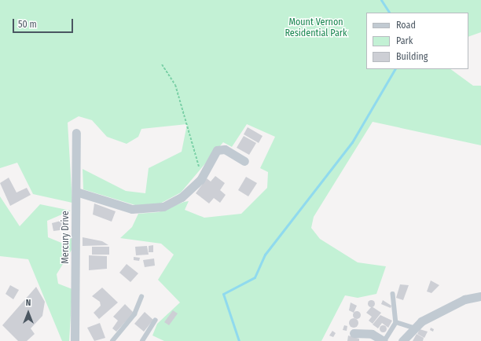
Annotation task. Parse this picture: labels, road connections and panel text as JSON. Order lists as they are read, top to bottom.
{
  "streets": {
    "street": ["Mercury Drive"]
  },
  "parks": ["Mount Vernon Residential Park"],
  "legend": ["Road", "Park", "Building"],
  "scale_bar": "50 m",
  "north": "top"
}
